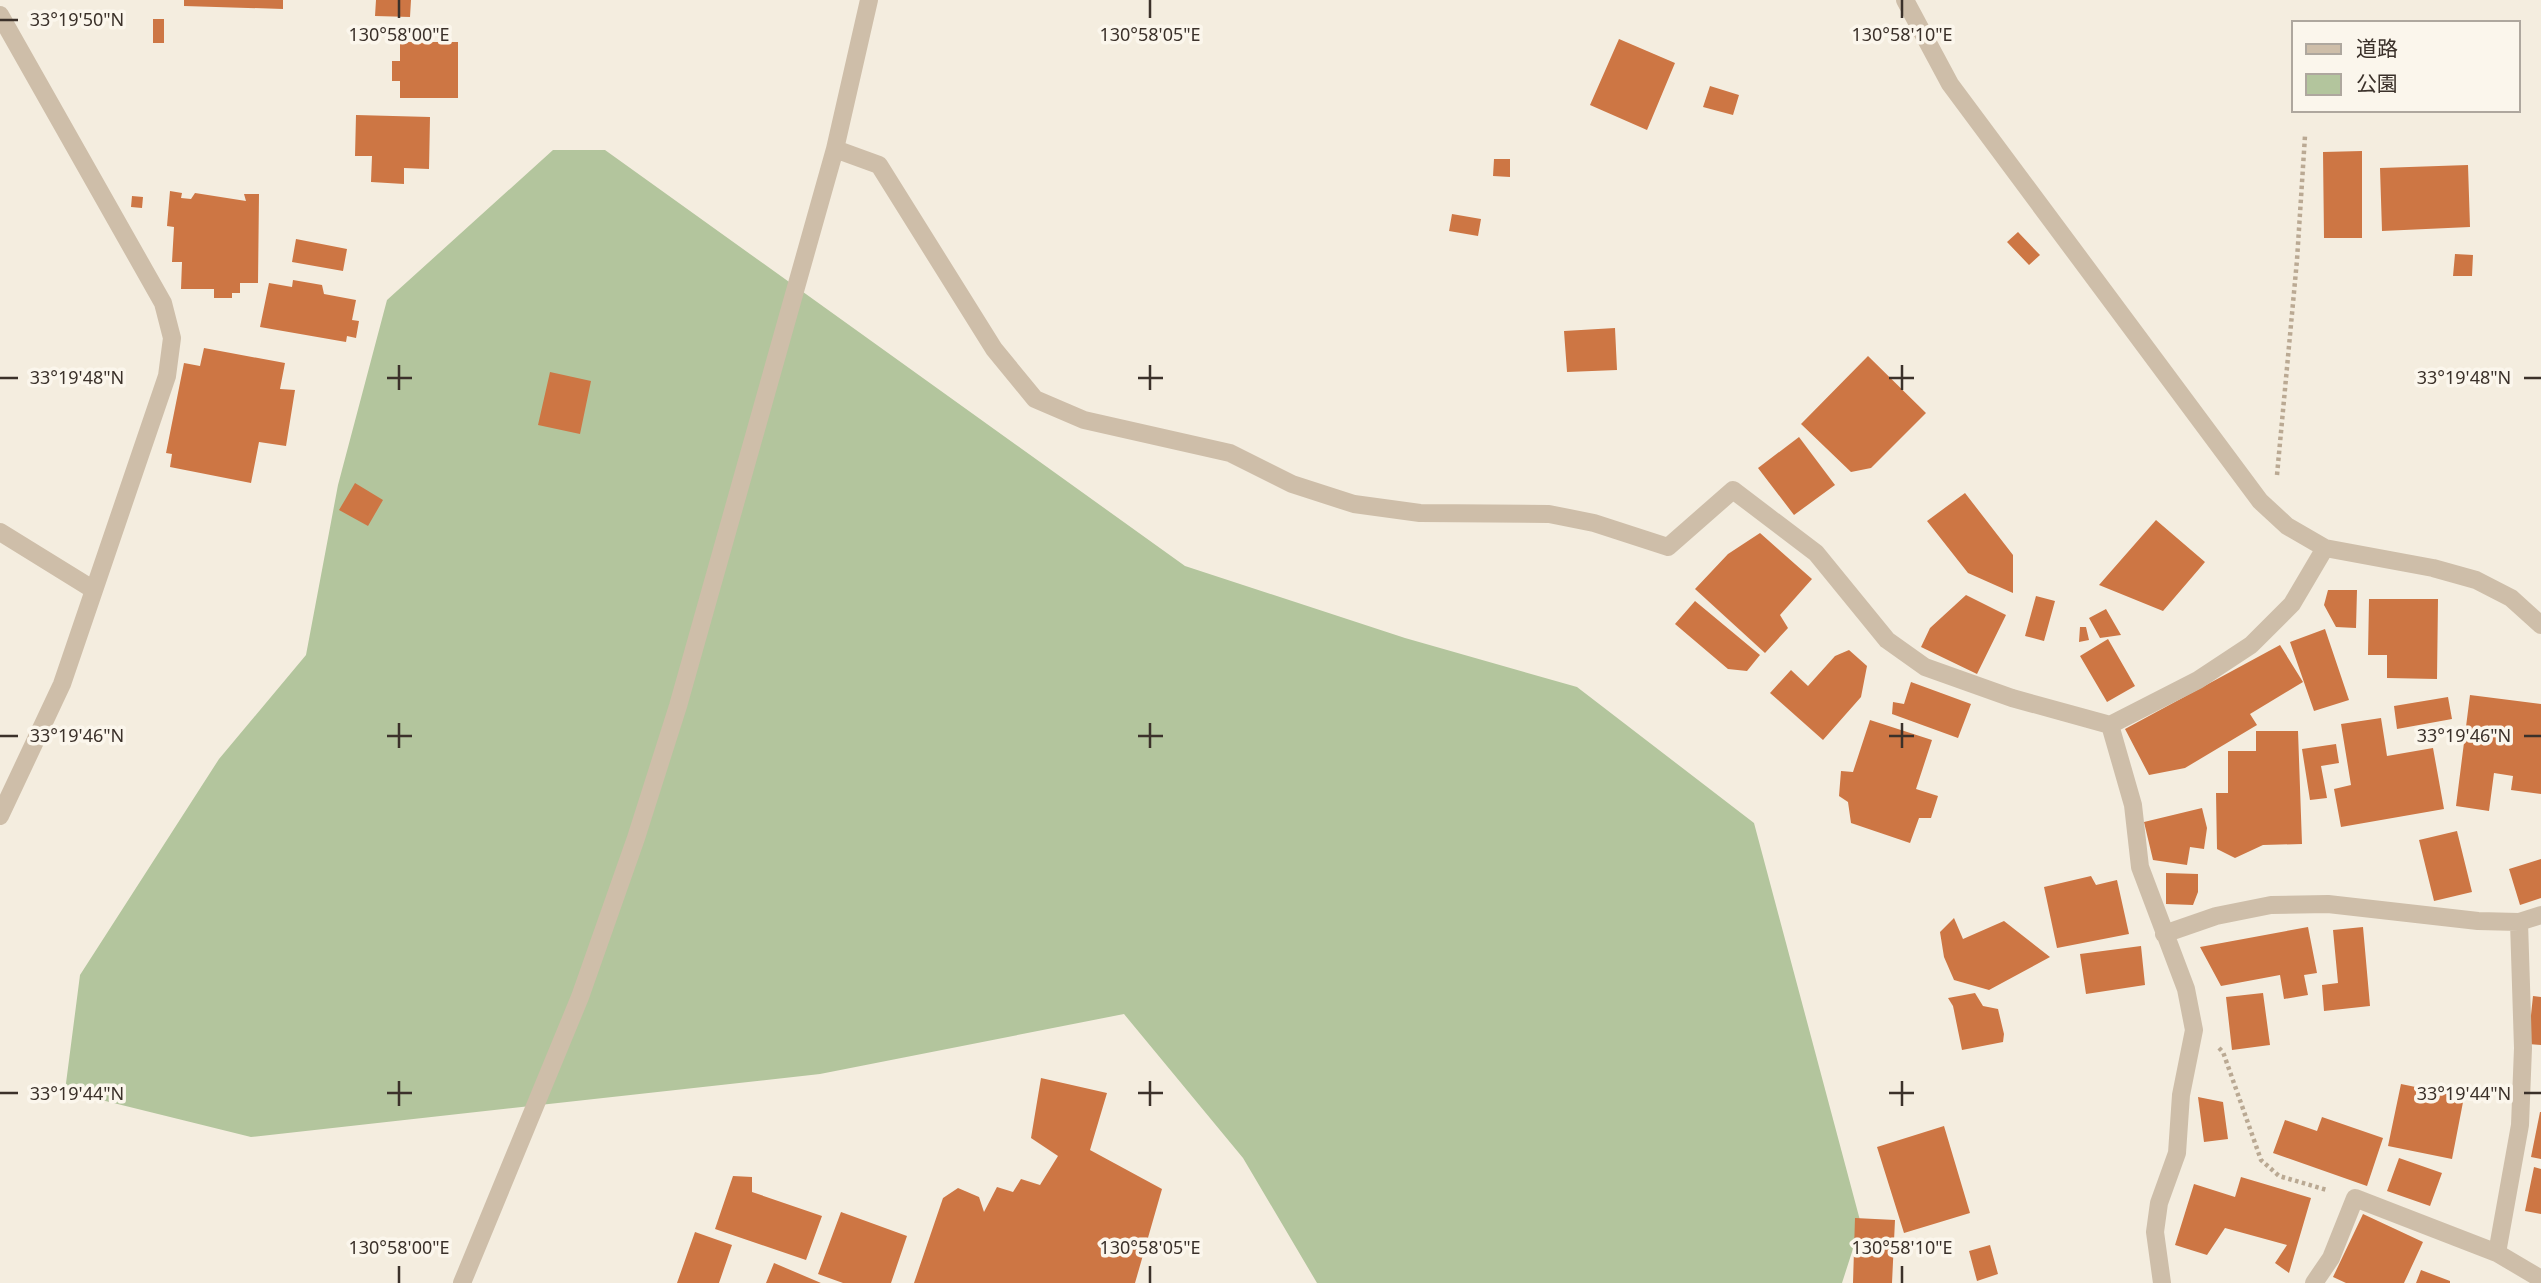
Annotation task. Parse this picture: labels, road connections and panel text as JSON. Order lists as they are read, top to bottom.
{
  "legend": ["道路", "公園"],
  "coordinates": [
    "33°19'50\"N",
    "130°58'00\"E",
    "130°58'05\"E",
    "130°58'10\"E",
    "33°19'48\"N",
    "33°19'46\"N",
    "33°19'44\"N"
  ]
}
